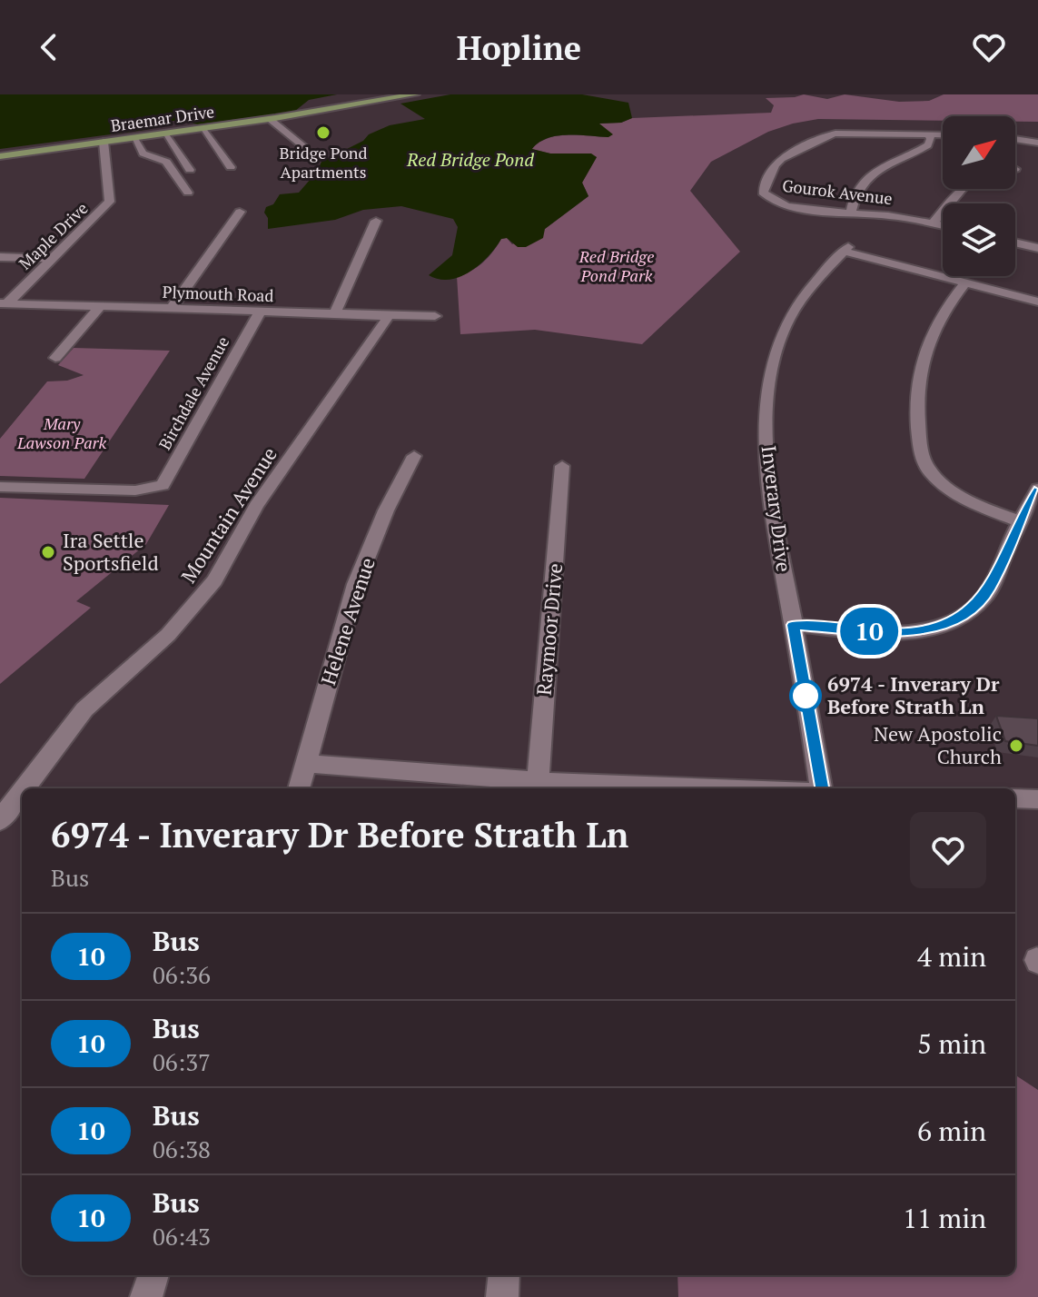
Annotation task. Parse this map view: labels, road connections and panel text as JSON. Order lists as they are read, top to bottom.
{
  "streets": {
    "main road": ["Braemar Drive"],
    "street": [
      "Gourok Avenue",
      "Maple Drive",
      "Plymouth Road",
      "Birchdale Avenue",
      "Inverary Drive",
      "Mountain Avenue",
      "Helene Avenue",
      "Raymoor Drive"
    ]
  },
  "crossings": [
    ["Braemar Drive", "Maple Drive"],
    ["Maple Drive", "Plymouth Road"],
    ["Plymouth Road", "Birchdale Avenue"],
    ["Plymouth Road", "Mountain Avenue"]
  ],
  "water": ["Red Bridge Pond"],
  "parks": ["Red Bridge Pond Park", "Mary Lawson Park"],
  "places": [
    "Bridge Pond Apartments",
    "Ira Settle Sportsfield",
    "6974 - Inverary Dr Before Strath Ln",
    "New Apostolic Church"
  ],
  "lines": ["bus line 10"],
  "north": "top right",
  "page": {
    "header": "Hopline",
    "on_map": "10",
    "heading": ["6974 - Inverary Dr Before Strath Ln", "Bus"],
    "list": [
      {
        "mark": "10",
        "name": "Bus",
        "note": "06:36",
        "value": "4 min"
      },
      {
        "mark": "10",
        "name": "Bus",
        "note": "06:37",
        "value": "5 min"
      },
      {
        "mark": "10",
        "name": "Bus",
        "note": "06:38",
        "value": "6 min"
      },
      {
        "mark": "10",
        "name": "Bus",
        "note": "06:43",
        "value": "11 min"
      }
    ]
  }
}
